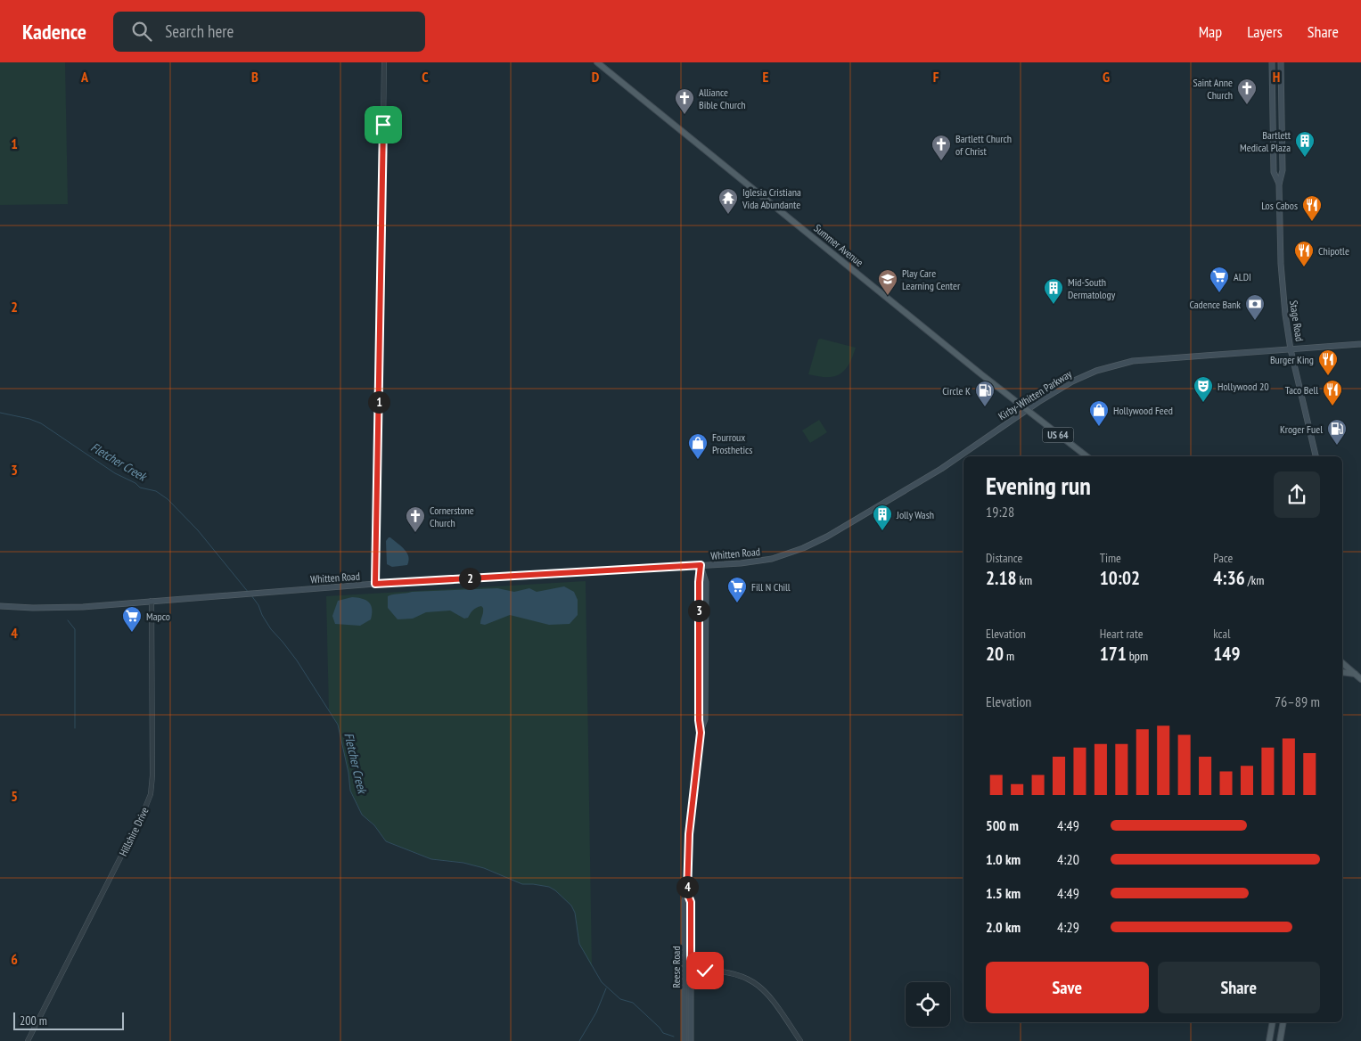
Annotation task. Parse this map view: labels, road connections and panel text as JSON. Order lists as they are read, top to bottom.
{
  "streets": {
    "main road": [
      "Summer Avenue",
      "Stage Road",
      "Kirby-Whitten Parkway",
      "US 64",
      "Whitten Road",
      "Reese Road"
    ],
    "street": ["Hillshire Drive"]
  },
  "crossings": [
    ["Summer Avenue", "Kirby-Whitten Parkway"],
    ["Stage Road", "Kirby-Whitten Parkway"],
    ["Kirby-Whitten Parkway", "Whitten Road"],
    ["Whitten Road", "Hillshire Drive"],
    ["Whitten Road", "Reese Road"]
  ],
  "water": ["Fletcher Creek"],
  "places": {
    "church": [
      "Saint Anne Church",
      "Alliance Bible Church",
      "Bartlett Church of Christ",
      "Cornerstone Church"
    ],
    "building": ["Bartlett Medical Plaza", "Mid-South Dermatology", "Jolly Wash"],
    "temple": ["Iglesia Cristiana Vida Abundante"],
    "restaurant": [
      "Los Cabos",
      "Chipotle",
      "Burger King",
      "Taco Bell"
    ],
    "supermarket": ["ALDI", "Fill N Chill", "Mapco"],
    "school or university": ["Play Care Learning Center"],
    "bank": ["Cadence Bank"],
    "theatre": ["Hollywood 20"],
    "fuel station": ["Circle K", "Kroger Fuel"],
    "shop": ["Hollywood Feed", "Fourroux Prosthetics"]
  },
  "scale_bar": "200 m",
  "page": {
    "header": "Kadence",
    "search": "Search here",
    "nav": ["Map", "Layers", "Share"],
    "pins": [
      "1",
      "2",
      "3",
      "4"
    ],
    "heading": ["Evening run", "19:28"],
    "stats": [
      ["Distance", "2.18 km"],
      ["Time", "10:02"],
      ["Pace", "4:36 /km"],
      ["Elevation", "20 m"],
      ["Heart rate", "171 bpm"],
      ["kcal", "149"]
    ],
    "chart": ["Elevation", "76–89 m"],
    "list": [
      {
        "name": "500 m",
        "note": "4:49"
      },
      {
        "name": "1.0 km",
        "note": "4:20"
      },
      {
        "name": "1.5 km",
        "note": "4:49"
      },
      {
        "name": "2.0 km",
        "note": "4:29"
      }
    ],
    "buttons": ["Save", "Share"],
    "scale": "200 m"
  },
  "grid": {
    "columns": [
      "A",
      "B",
      "C",
      "D",
      "E",
      "F",
      "G",
      "H"
    ],
    "rows": [
      "1",
      "2",
      "3",
      "4",
      "5",
      "6"
    ]
  }
}
